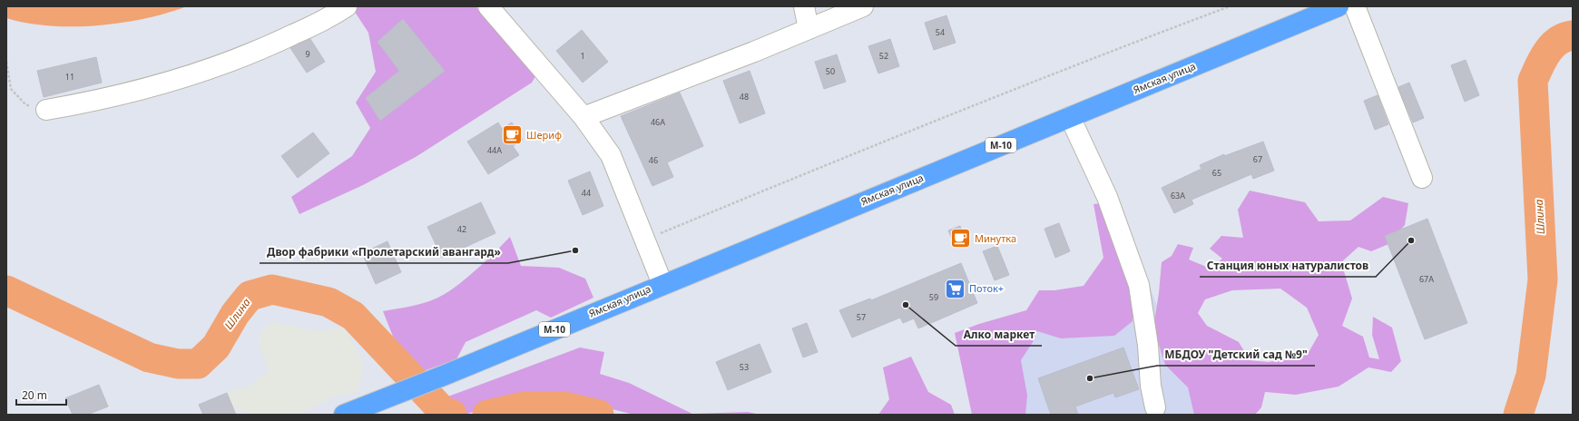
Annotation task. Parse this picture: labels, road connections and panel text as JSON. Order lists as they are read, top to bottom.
{
  "streets": {
    "highway": ["Ямская улица", "М-10"]
  },
  "water": ["Шлина"],
  "places": {
    "cafe": ["Шериф", "Минутка"],
    "other": [
      "Станция юных натуралистов",
      "Двор фабрики «Пролетарский авангард»",
      "Алко маркет",
      "МБДОУ \"Детский сад №9\""
    ],
    "supermarket": ["Поток+"]
  },
  "house_numbers": [
    "54",
    "9",
    "1",
    "52",
    "50",
    "11",
    "48",
    "46А",
    "44А",
    "67",
    "46",
    "65",
    "44",
    "63А",
    "42",
    "67А",
    "59",
    "57",
    "53"
  ],
  "scale_bar": "20 m"
}
